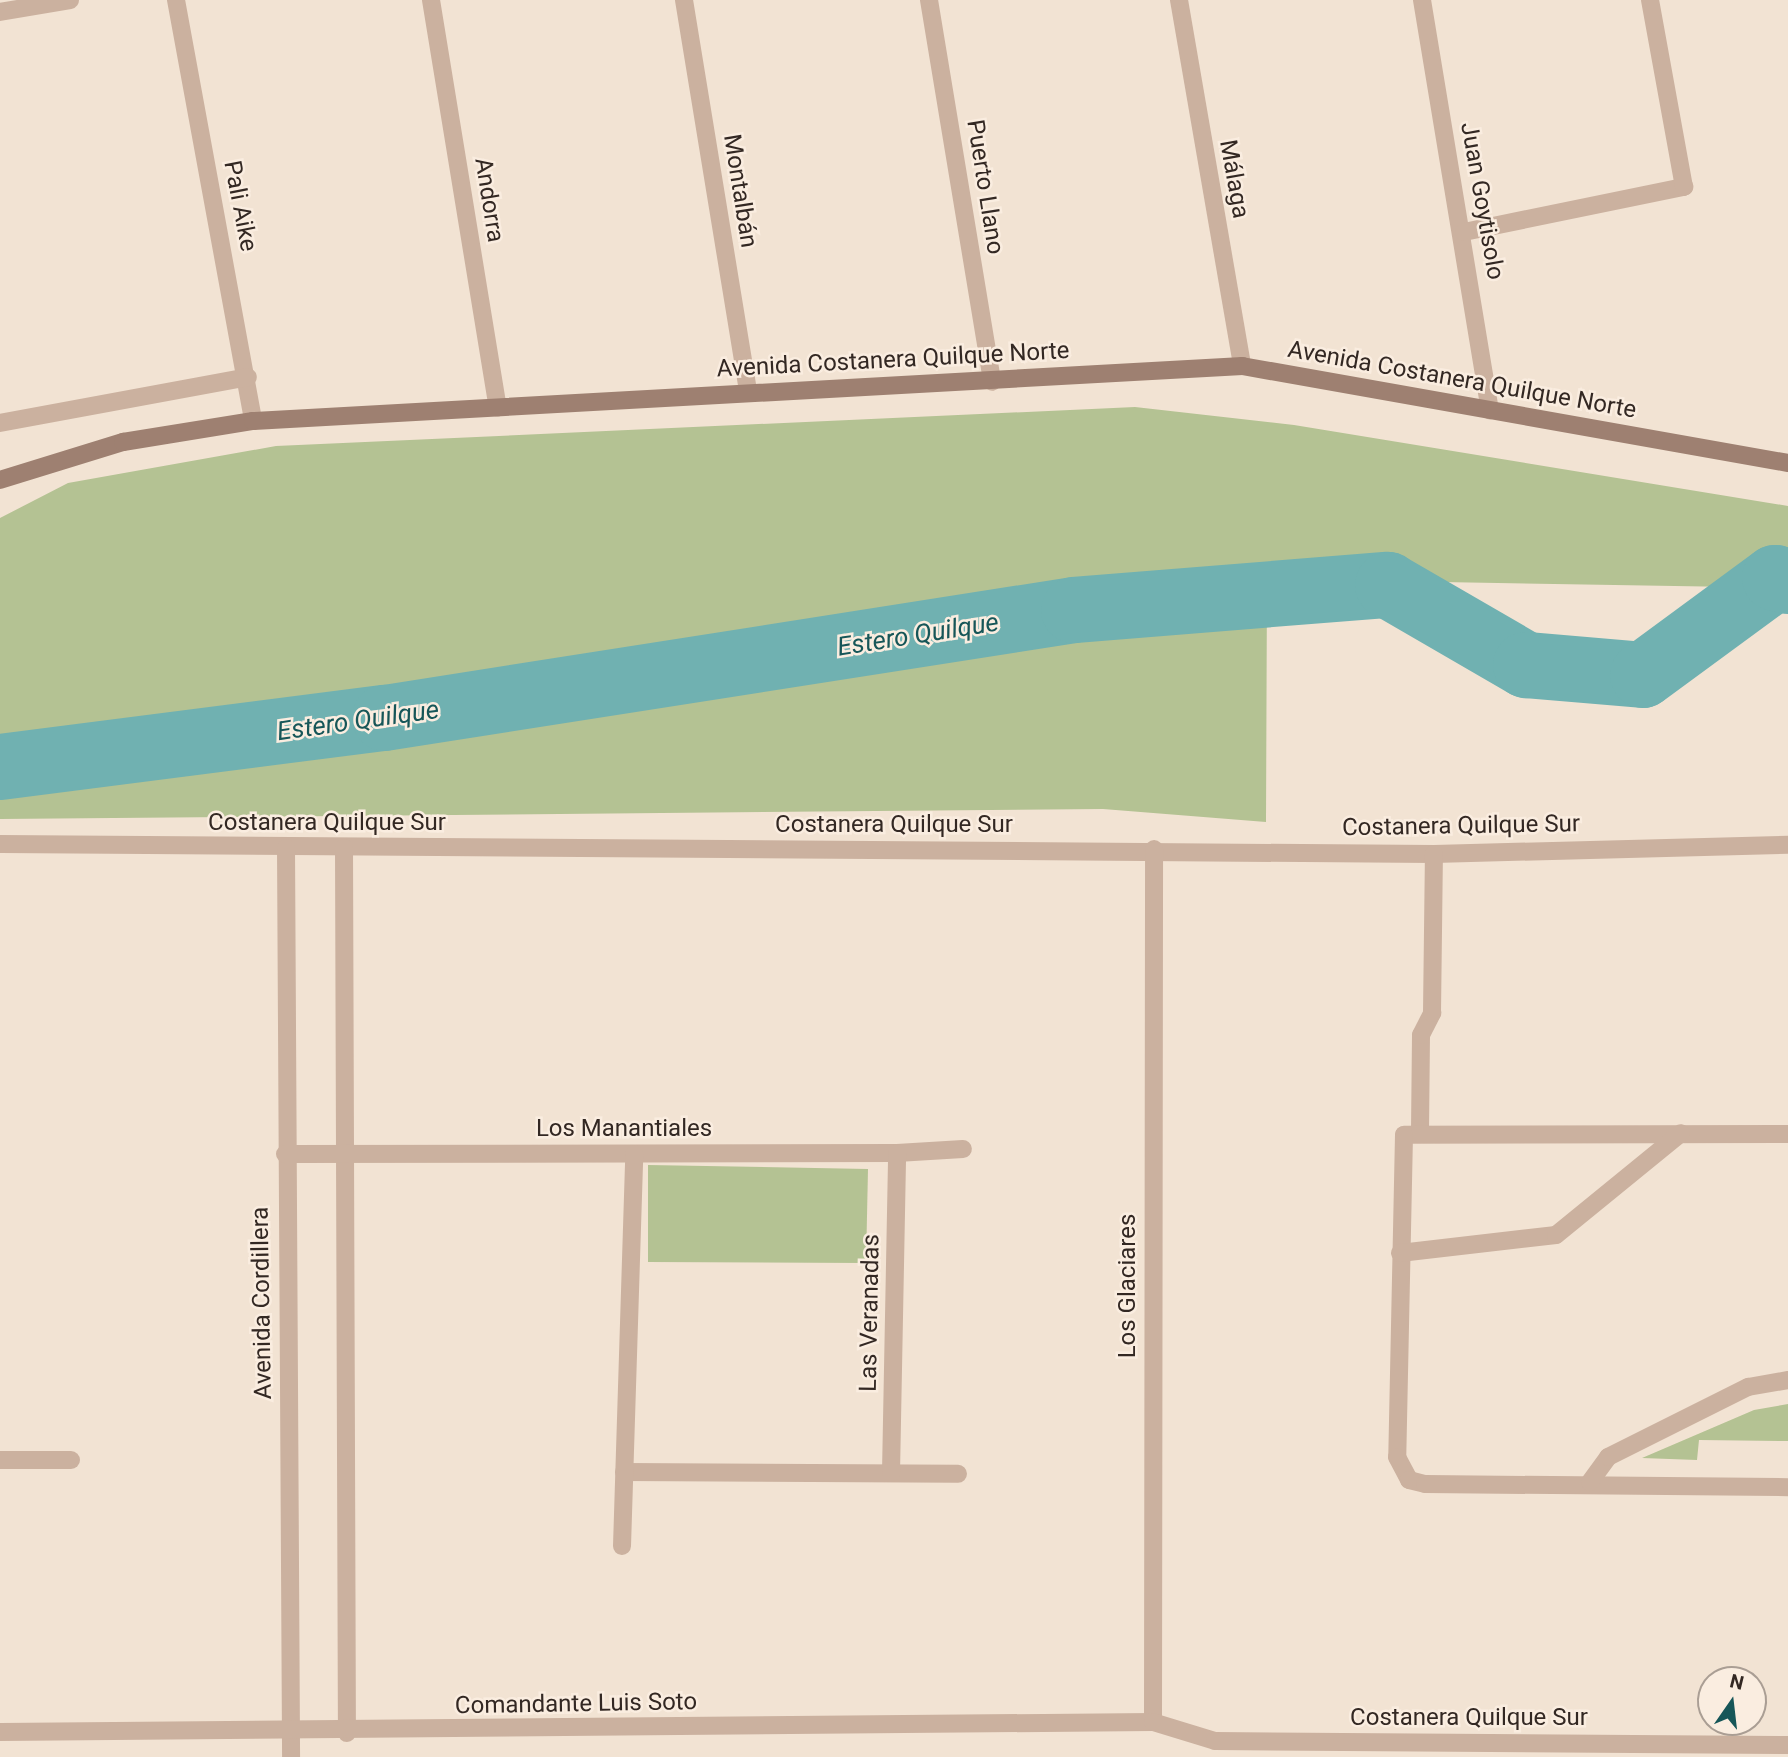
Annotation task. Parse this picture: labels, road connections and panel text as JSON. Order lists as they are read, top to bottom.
{
  "streets": {
    "main road": ["Avenida Costanera Quilque Norte"],
    "street": [
      "Málaga",
      "Puerto Llano",
      "Montalbán",
      "Andorra",
      "Juan Goytisolo",
      "Pali Aike",
      "Costanera Quilque Sur",
      "Los Manantiales",
      "Los Glaciares",
      "Avenida Cordillera",
      "Las Veranadas",
      "Comandante Luis Soto"
    ]
  },
  "crossings": [
    ["Málaga", "Avenida Costanera Quilque Norte"],
    ["Puerto Llano", "Avenida Costanera Quilque Norte"],
    ["Montalbán", "Avenida Costanera Quilque Norte"],
    ["Andorra", "Avenida Costanera Quilque Norte"],
    ["Juan Goytisolo", "Avenida Costanera Quilque Norte"],
    ["Pali Aike", "Avenida Costanera Quilque Norte"],
    ["Costanera Quilque Sur", "Los Glaciares"],
    ["Costanera Quilque Sur", "Avenida Cordillera"],
    ["Costanera Quilque Sur", "Comandante Luis Soto"],
    ["Los Manantiales", "Avenida Cordillera"],
    ["Los Manantiales", "Las Veranadas"],
    ["Los Glaciares", "Comandante Luis Soto"],
    ["Avenida Cordillera", "Comandante Luis Soto"]
  ],
  "water": ["Estero Quilque"],
  "north": "top"
}
